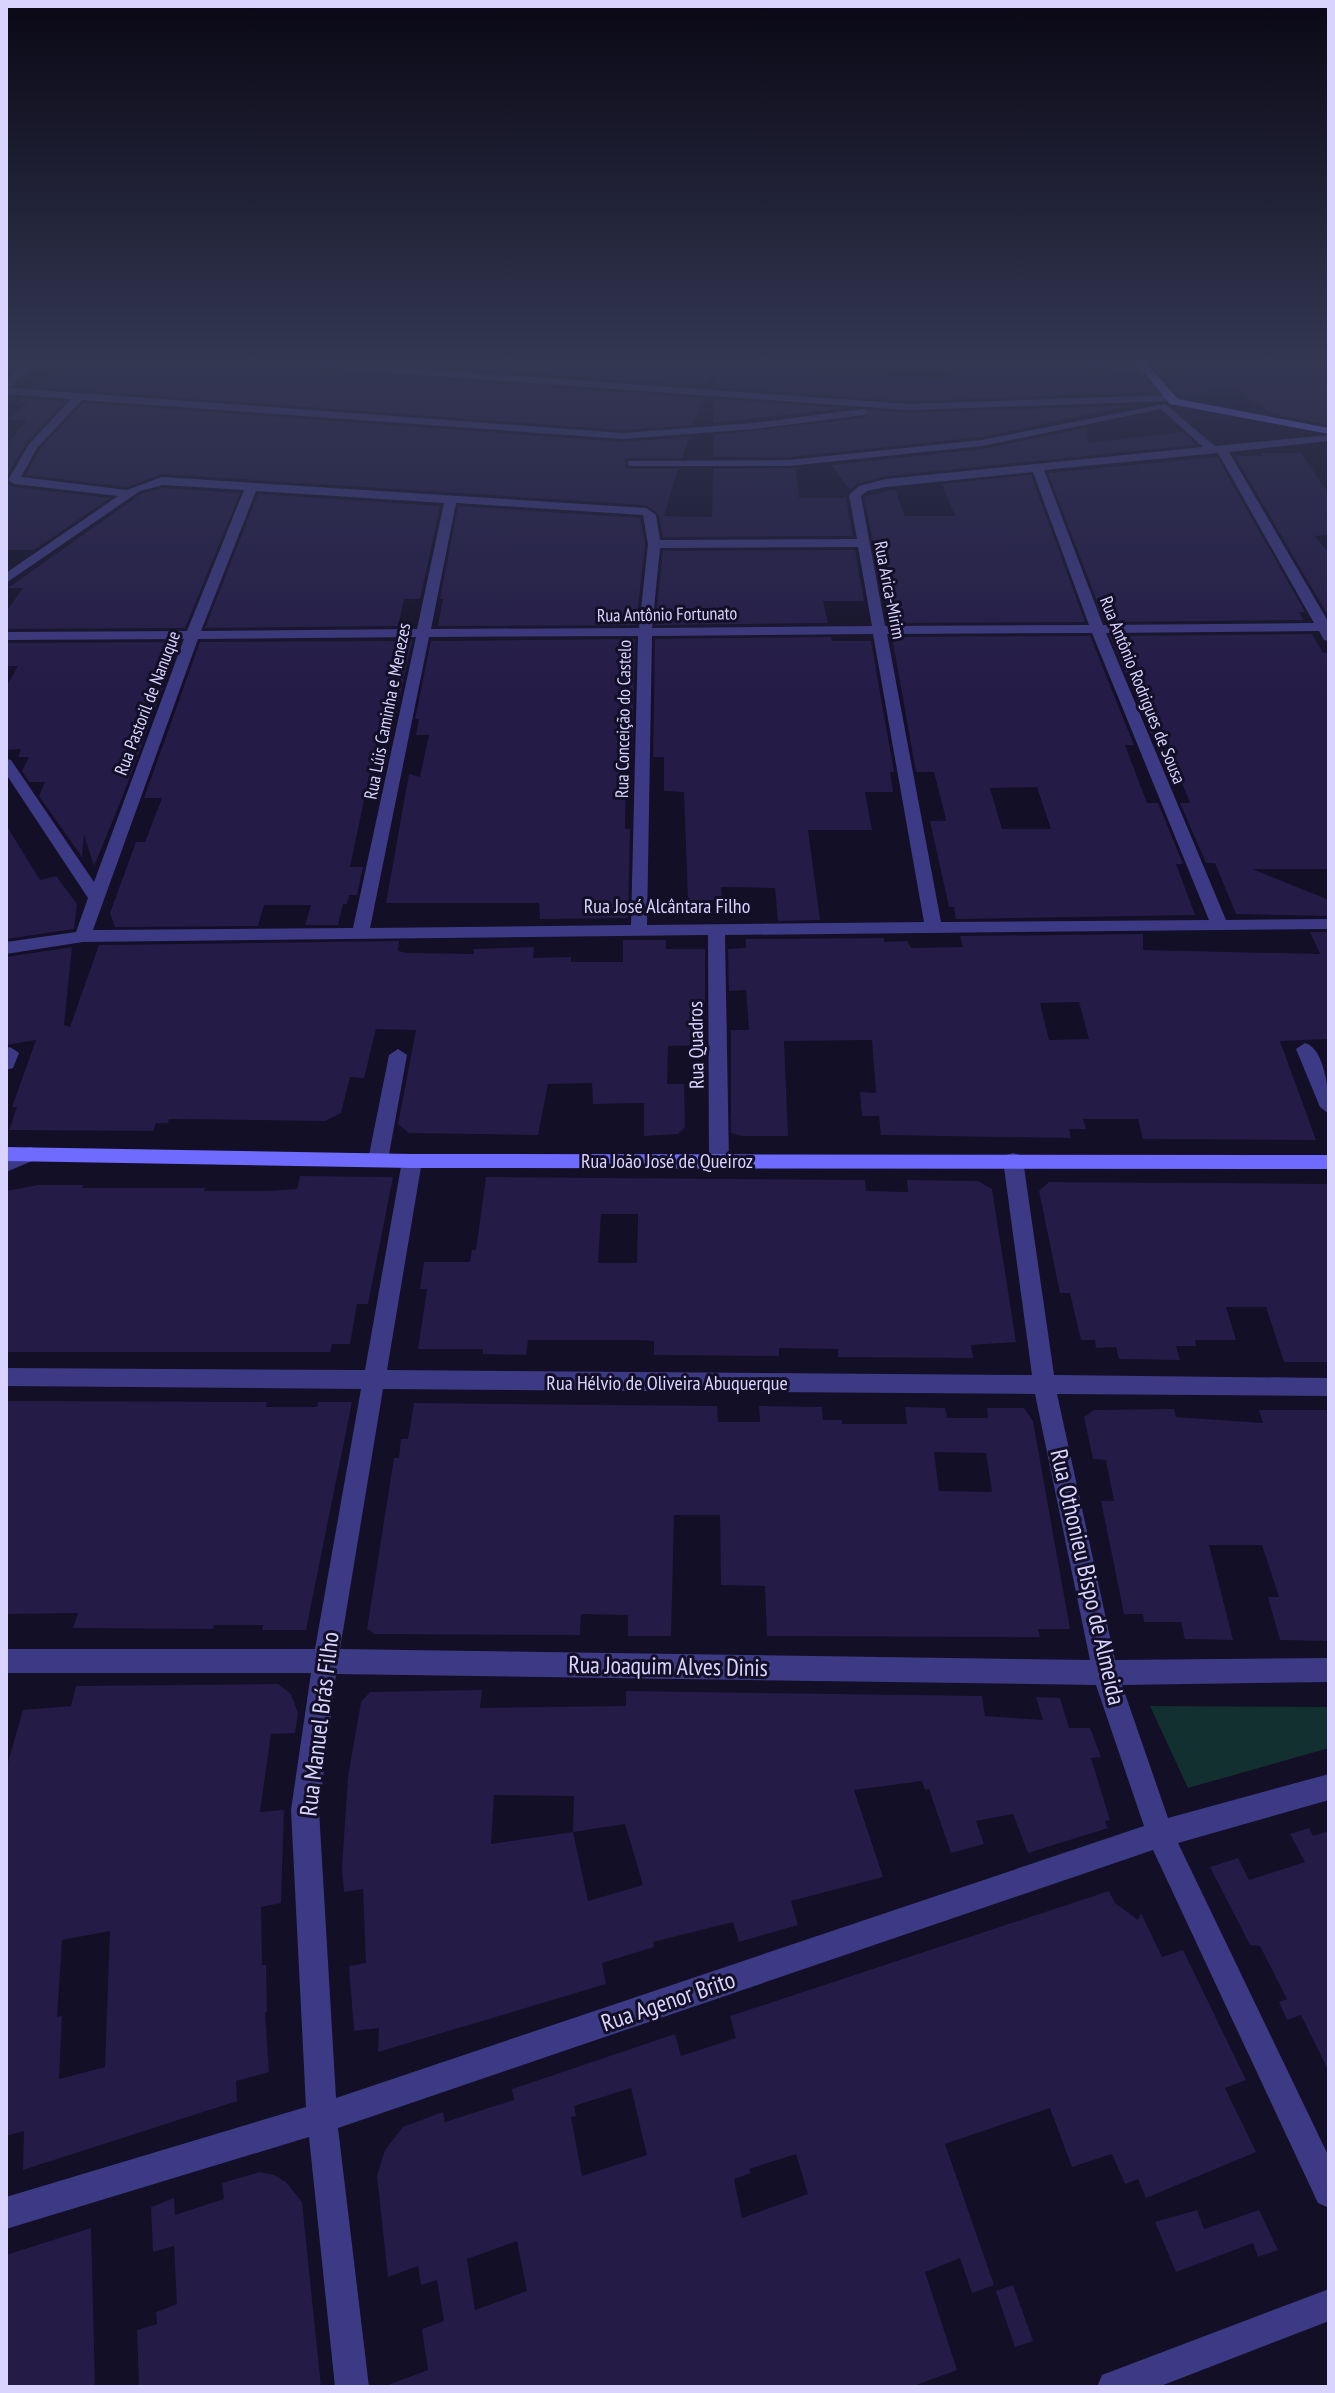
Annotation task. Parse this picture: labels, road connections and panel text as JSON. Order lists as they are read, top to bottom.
{
  "streets": {
    "street": [
      "Rua Arica-Mirim",
      "Rua Antônio Fortunato",
      "Rua Antônio Rodrigues de Sousa",
      "Rua Pastoril de Nanuque",
      "Rua Lúis Caminha e Menezes",
      "Rua Conceição do Castelo",
      "Rua José Alcântara Filho",
      "Rua Quadros",
      "Rua João José de Queiroz",
      "Rua Hélvio de Oliveira Abuquerque",
      "Rua Othonieu Bispo de Almeida",
      "Rua Joaquim Alves Dinis",
      "Rua Manuel Brás Filho",
      "Rua Agenor Brito"
    ]
  },
  "crossings": [
    ["Rua Arica-Mirim", "Rua Antônio Fortunato"],
    ["Rua Arica-Mirim", "Rua José Alcântara Filho"],
    ["Rua Antônio Fortunato", "Rua Antônio Rodrigues de Sousa"],
    ["Rua Antônio Fortunato", "Rua Pastoril de Nanuque"],
    ["Rua Antônio Fortunato", "Rua Lúis Caminha e Menezes"],
    ["Rua Antônio Fortunato", "Rua Conceição do Castelo"],
    ["Rua Antônio Rodrigues de Sousa", "Rua José Alcântara Filho"],
    ["Rua Pastoril de Nanuque", "Rua Conceição do Castelo"],
    ["Rua Pastoril de Nanuque", "Rua José Alcântara Filho"],
    ["Rua Lúis Caminha e Menezes", "Rua Conceição do Castelo"],
    ["Rua Lúis Caminha e Menezes", "Rua José Alcântara Filho"],
    ["Rua Conceição do Castelo", "Rua José Alcântara Filho"],
    ["Rua José Alcântara Filho", "Rua Quadros"],
    ["Rua Quadros", "Rua João José de Queiroz"],
    ["Rua João José de Queiroz", "Rua Othonieu Bispo de Almeida"],
    ["Rua João José de Queiroz", "Rua Manuel Brás Filho"],
    ["Rua Hélvio de Oliveira Abuquerque", "Rua Othonieu Bispo de Almeida"],
    ["Rua Hélvio de Oliveira Abuquerque", "Rua Manuel Brás Filho"],
    ["Rua Othonieu Bispo de Almeida", "Rua Joaquim Alves Dinis"],
    ["Rua Othonieu Bispo de Almeida", "Rua Agenor Brito"],
    ["Rua Joaquim Alves Dinis", "Rua Manuel Brás Filho"],
    ["Rua Manuel Brás Filho", "Rua Agenor Brito"]
  ]
}
